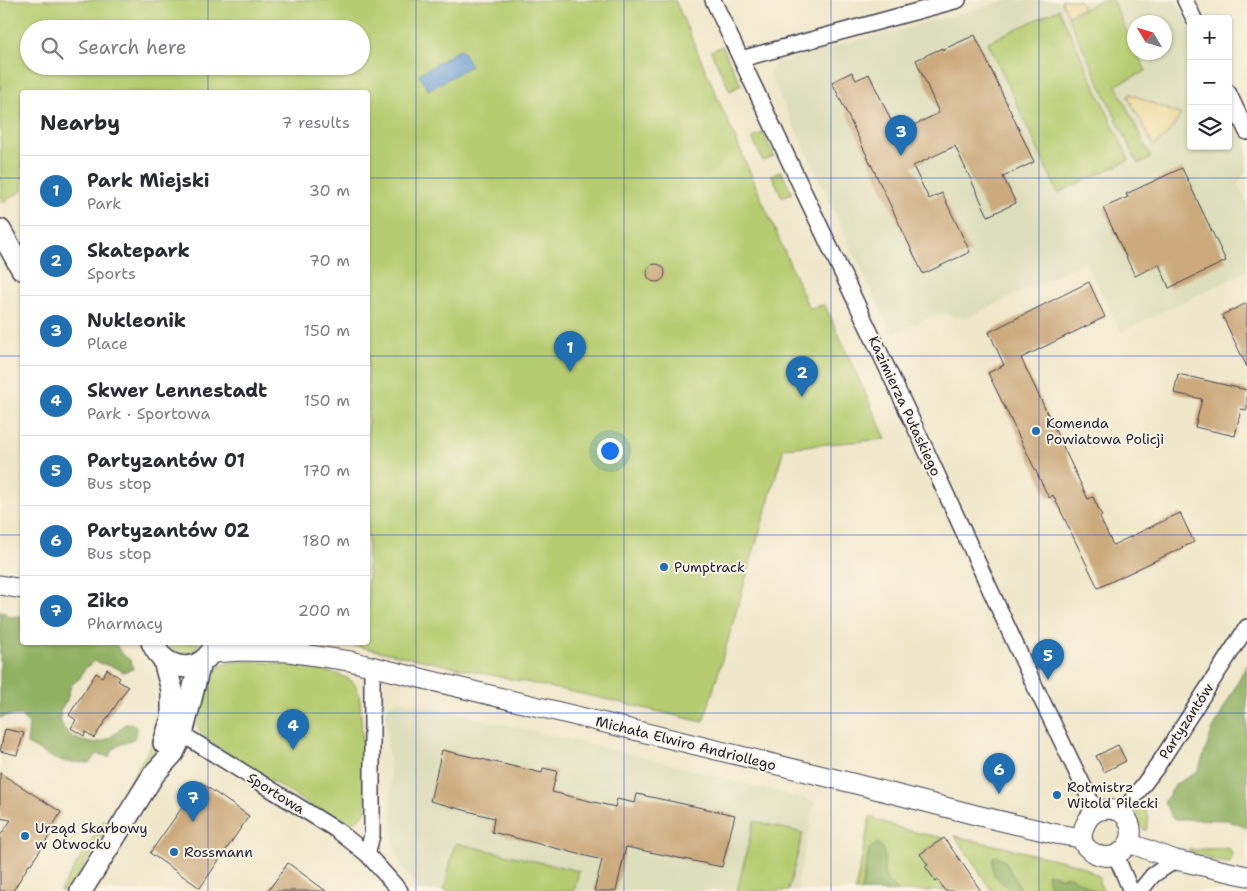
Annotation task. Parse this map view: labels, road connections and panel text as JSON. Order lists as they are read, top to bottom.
{
  "streets": {
    "street": [
      "Kazimierza Pułaskiego",
      "Partyzantów",
      "Michała Elwiro Andriollego",
      "Sportowa"
    ]
  },
  "crossings": [
    ["Kazimierza Pułaskiego", "Partyzantów"],
    ["Kazimierza Pułaskiego", "Michała Elwiro Andriollego"],
    ["Partyzantów", "Michała Elwiro Andriollego"]
  ],
  "places": [
    "Komenda Powiatowa Policji",
    "Pumptrack",
    "Rotmistrz Witold Pilecki",
    "Urząd Skarbowy w Otwocku",
    "Rossmann"
  ],
  "north": "top left",
  "page": {
    "map_buttons": ["+", "−"],
    "search": "Search here",
    "heading": ["Nearby", "7 results"],
    "pins": [
      "3",
      "1",
      "2",
      "5",
      "4",
      "6",
      "7"
    ],
    "list": [
      {
        "mark": "1",
        "name": "Park Miejski",
        "note": "Park",
        "value": "30 m"
      },
      {
        "mark": "2",
        "name": "Skatepark",
        "note": "Sports",
        "value": "70 m"
      },
      {
        "mark": "3",
        "name": "Nukleonik",
        "note": "Place",
        "value": "150 m"
      },
      {
        "mark": "4",
        "name": "Skwer Lennestadt",
        "note": "Park · Sportowa",
        "value": "150 m"
      },
      {
        "mark": "5",
        "name": "Partyzantów 01",
        "note": "Bus stop",
        "value": "170 m"
      },
      {
        "mark": "6",
        "name": "Partyzantów 02",
        "note": "Bus stop",
        "value": "180 m"
      },
      {
        "mark": "7",
        "name": "Ziko",
        "note": "Pharmacy",
        "value": "200 m"
      }
    ]
  }
}
